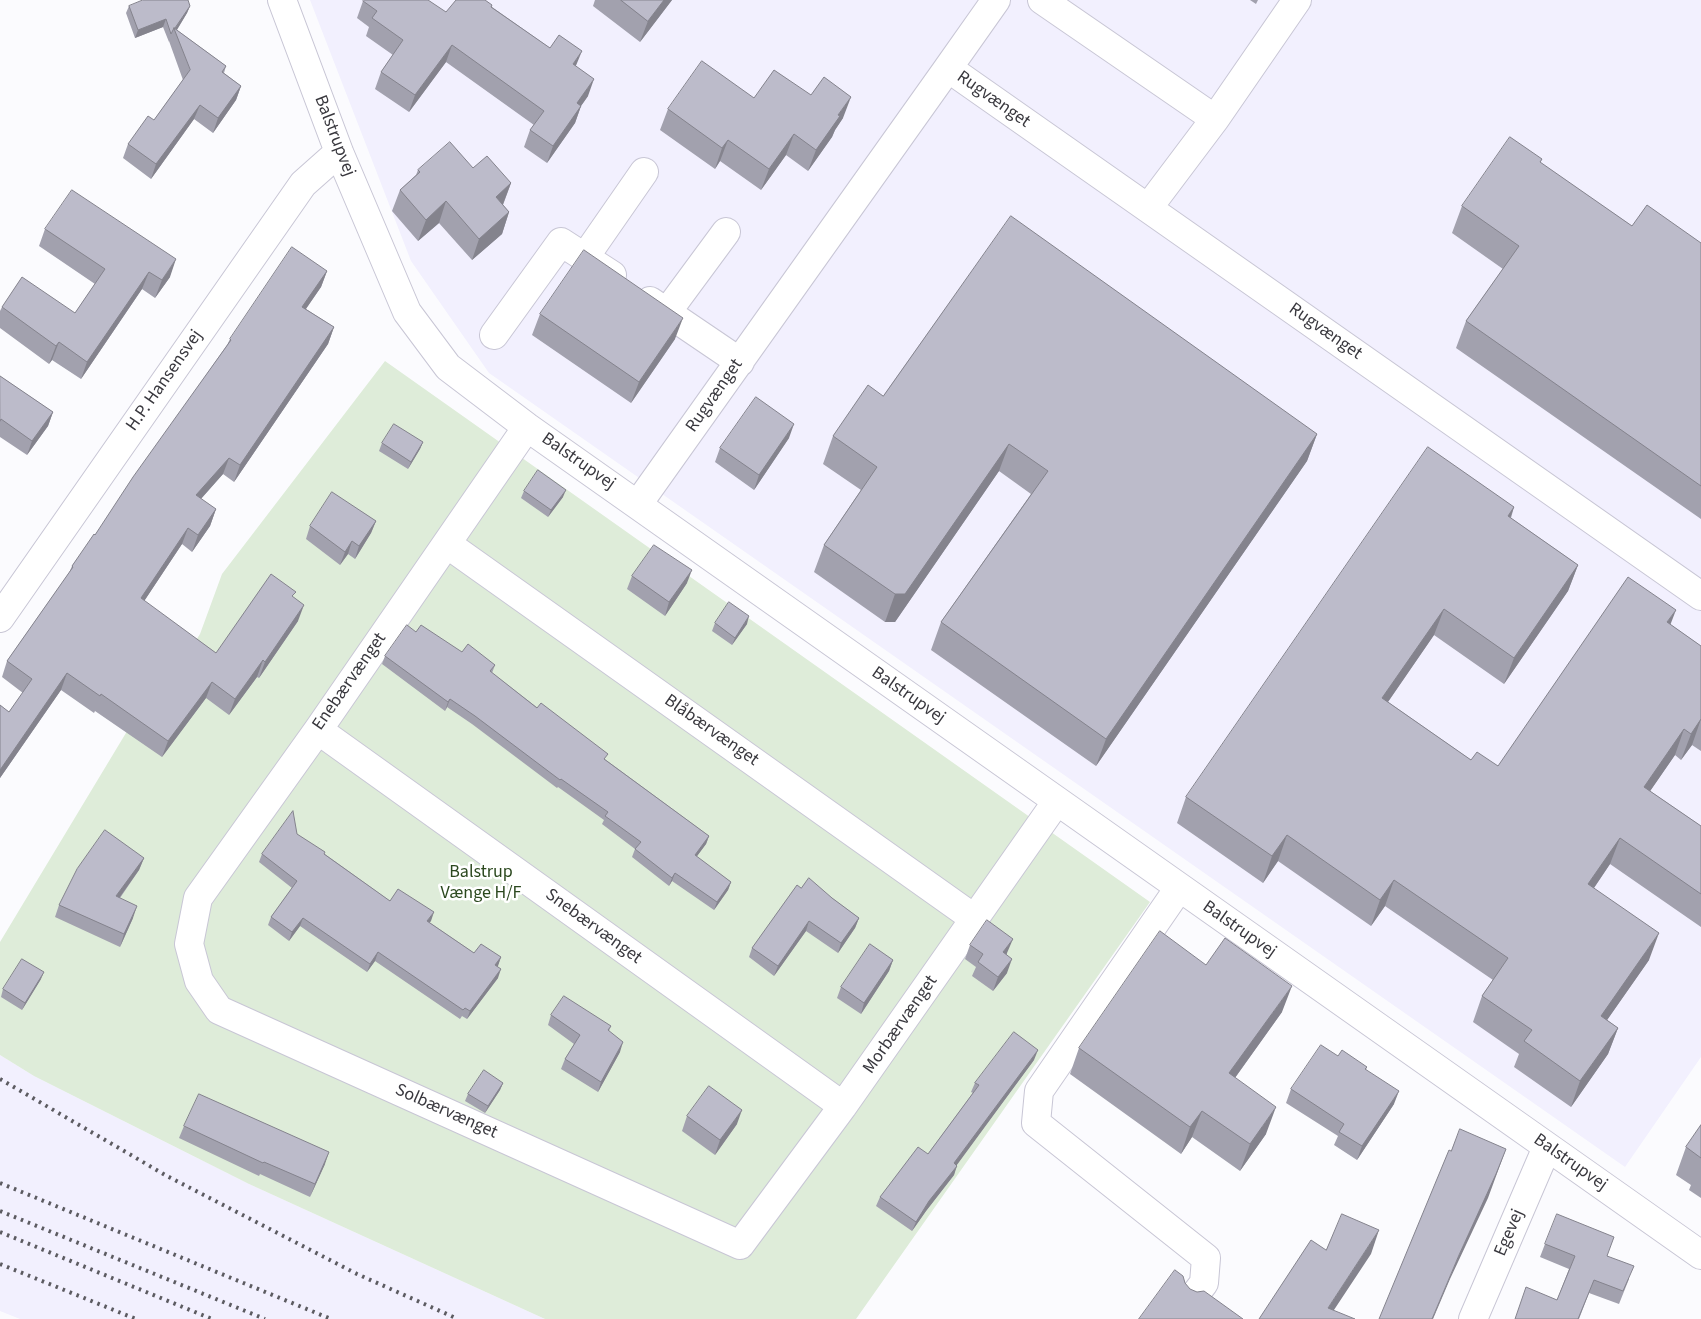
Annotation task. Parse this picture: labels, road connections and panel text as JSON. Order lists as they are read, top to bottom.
{
  "streets": {
    "street": [
      "Rugvænget",
      "Balstrupvej",
      "H.P. Hansensvej",
      "Enebærvænget",
      "Blåbærvænget",
      "Snebærvænget",
      "Morbærvænget",
      "Solbærvænget",
      "Egevej"
    ]
  },
  "crossings": [
    ["Rugvænget", "Balstrupvej"],
    ["Balstrupvej", "H.P. Hansensvej"],
    ["Balstrupvej", "Enebærvænget"],
    ["Balstrupvej", "Morbærvænget"],
    ["Balstrupvej", "Egevej"],
    ["Enebærvænget", "Blåbærvænget"],
    ["Enebærvænget", "Snebærvænget"],
    ["Enebærvænget", "Solbærvænget"],
    ["Blåbærvænget", "Morbærvænget"],
    ["Snebærvænget", "Morbærvænget"],
    ["Morbærvænget", "Solbærvænget"]
  ],
  "parks": ["Balstrup Vænge H/F"]
}
